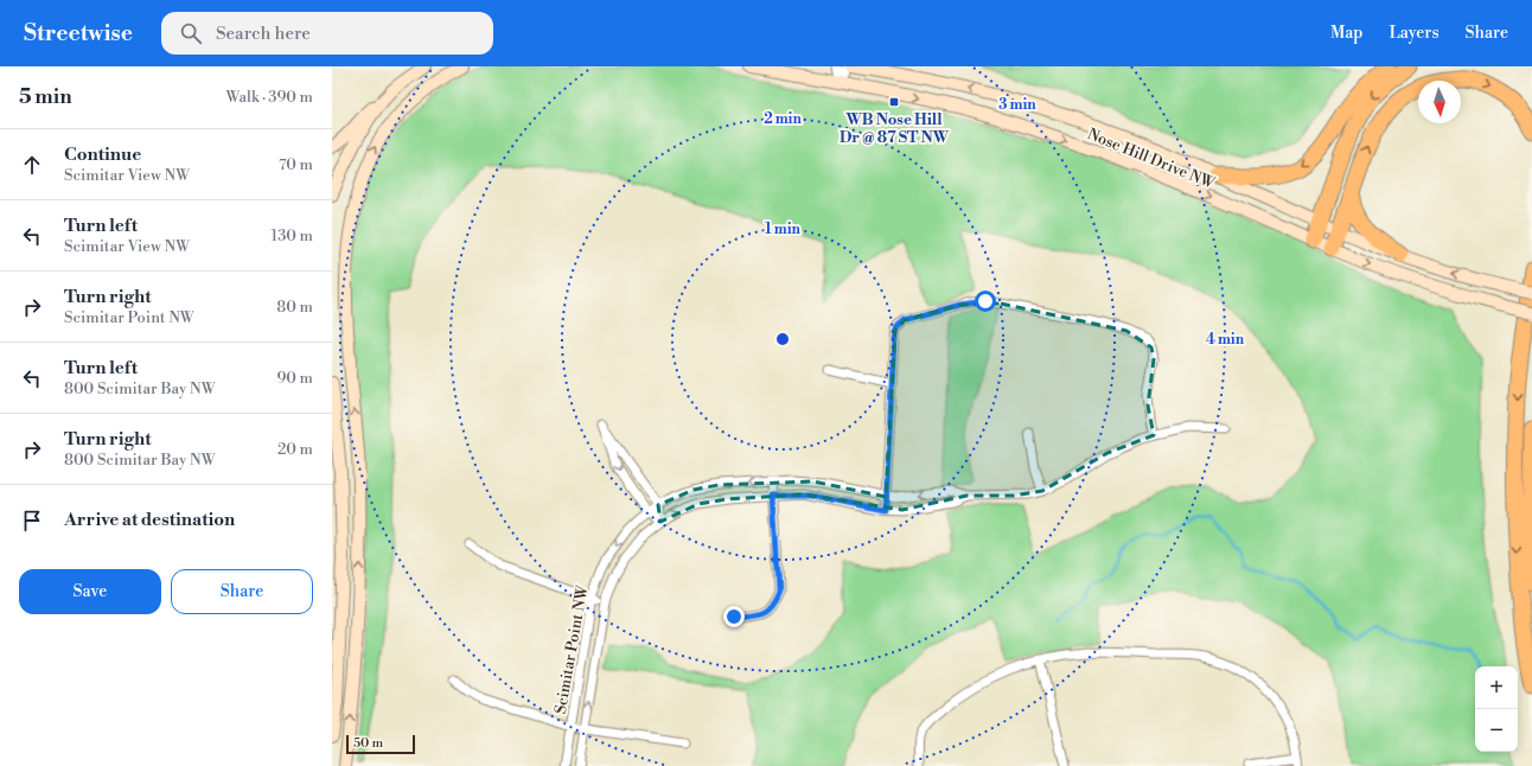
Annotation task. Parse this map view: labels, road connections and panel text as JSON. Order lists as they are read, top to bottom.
{
  "streets": {
    "main road": ["Nose Hill Drive NW"],
    "street": ["Scimitar Point NW"]
  },
  "places": {
    "transit": ["WB Nose Hill Dr @ 87 ST NW"]
  },
  "scale_bar": "50 m",
  "north": "bottom",
  "page": {
    "header": "Streetwise",
    "search": "Search here",
    "nav": ["Map", "Layers", "Share"],
    "heading": ["5 min", "Walk · 390 m"],
    "list": [
      ["Continue", "Scimitar View NW", "70 m"],
      ["Turn left", "Scimitar View NW", "130 m"],
      ["Turn right", "Scimitar Point NW", "80 m"],
      ["Turn left", "800 Scimitar Bay NW", "90 m"],
      ["Turn right", "800 Scimitar Bay NW", "20 m"],
      "Arrive at destination"
    ],
    "buttons": ["Save", "Share"],
    "map_buttons": ["+", "−"],
    "scale": "50 m"
  },
  "rings": [
    "3 min",
    "2 min",
    "1 min",
    "4 min"
  ]
}
